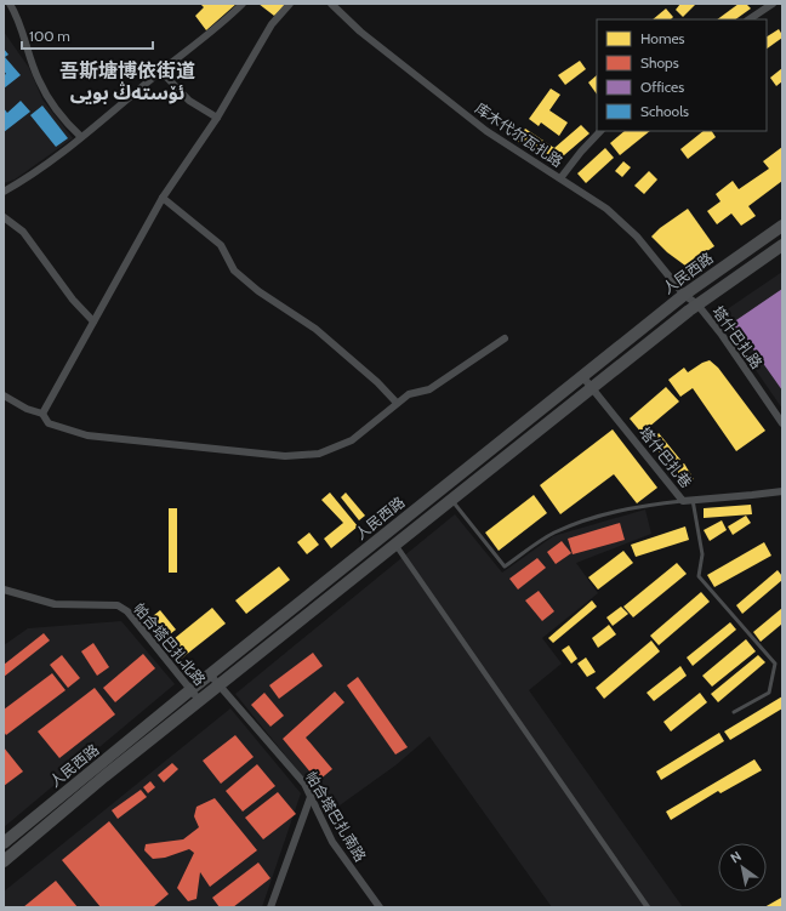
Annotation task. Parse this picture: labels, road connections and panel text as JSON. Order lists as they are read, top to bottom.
{
  "streets": {
    "main road": ["人民西路"],
    "street": [
      "库木代尔瓦扎路",
      "塔什巴扎路",
      "塔什巴扎巷",
      "帕合塔巴扎北路",
      "帕合塔巴扎南路"
    ]
  },
  "crossings": [
    ["库木代尔瓦扎路", "人民西路"],
    ["库木代尔瓦扎路", "塔什巴扎路"],
    ["人民西路", "塔什巴扎路"],
    ["人民西路", "塔什巴扎巷"],
    ["人民西路", "帕合塔巴扎北路"],
    ["人民西路", "帕合塔巴扎南路"]
  ],
  "districts": ["吾斯塘博依街道 ئۆستەڭ بويى"],
  "legend": [
    "Homes",
    "Shops",
    "Offices",
    "Schools"
  ],
  "scale_bar": "100 m",
  "north": "top left"
}
